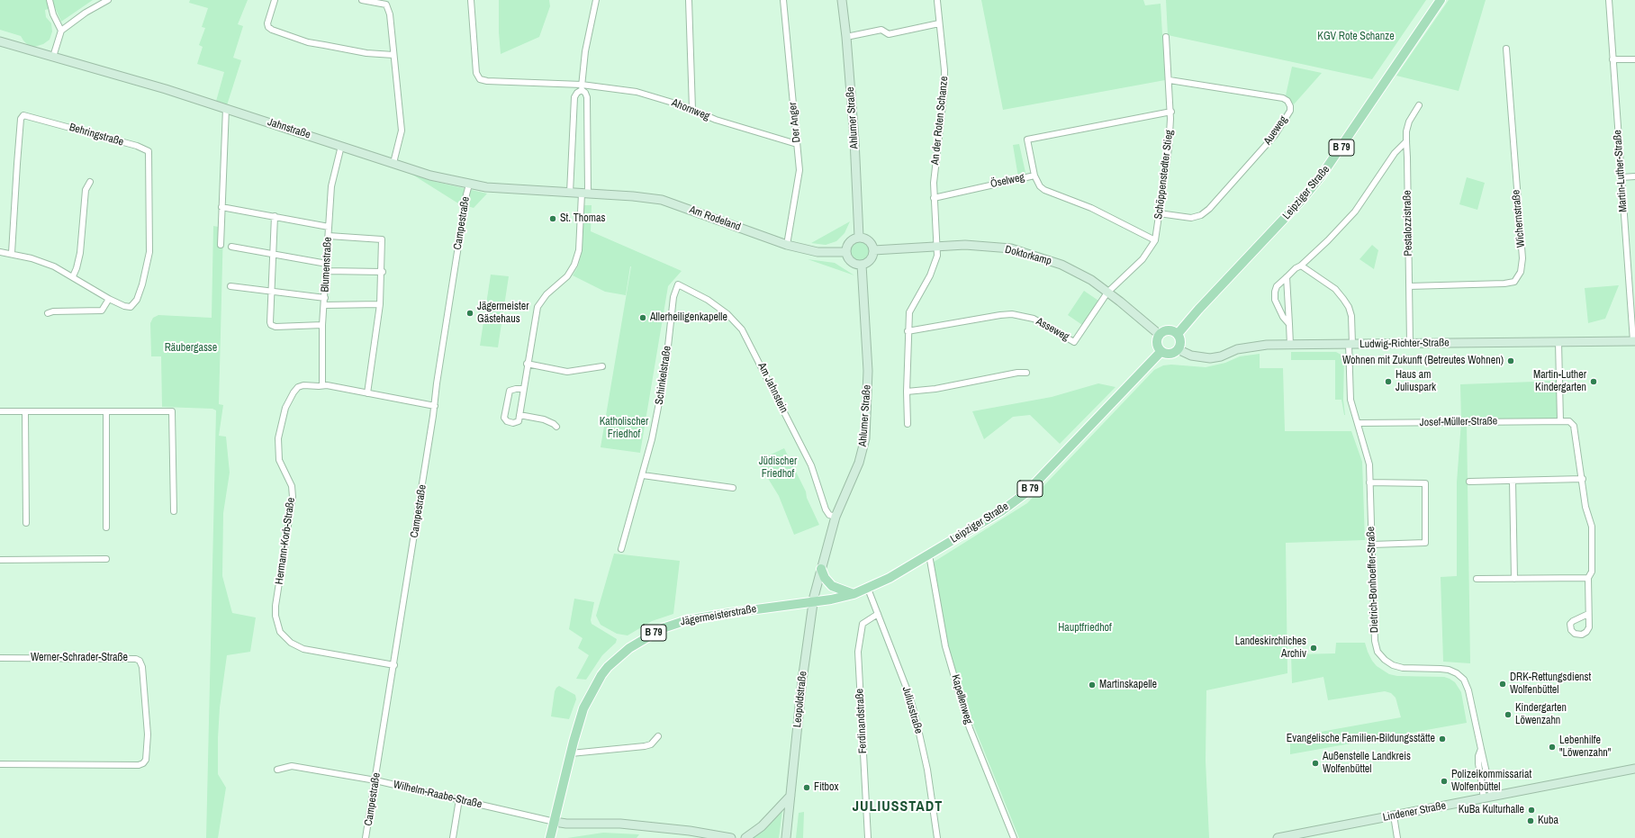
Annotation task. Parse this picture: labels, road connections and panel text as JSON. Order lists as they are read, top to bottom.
{
  "streets": {
    "main road": ["B 79", "Leipziger Straße", "Jägermeisterstraße"],
    "street": [
      "Ahornweg",
      "Ahlumer Straße",
      "An der Roten Schanze",
      "Der Anger",
      "Jahnstraße",
      "Aueweg",
      "Behringstraße",
      "Martin-Luther-Straße",
      "Schöppenstedter Stieg",
      "Öselweg",
      "Am Rodeland",
      "Wichernstraße",
      "Campestraße",
      "Pestalozzistraße",
      "Doktorkamp",
      "Blumenstraße",
      "Asseweg",
      "Ludwig-Richter-Straße",
      "Schinkelstraße",
      "Am Jahnstein",
      "Josef-Müller-Straße",
      "Hermann-Korb-Straße",
      "Dietrich-Bonhoeffer-Straße",
      "Werner-Schrader-Straße",
      "Leopoldstraße",
      "Kapellenweg",
      "Juliusstraße",
      "Ferdinandstraße",
      "Wilhelm-Raabe-Straße",
      "Lindener Straße"
    ]
  },
  "crossings": [
    ["Ahornweg", "Der Anger"],
    ["Ahlumer Straße", "Leipziger Straße"],
    ["Ahlumer Straße", "Am Rodeland"],
    ["Ahlumer Straße", "Doktorkamp"],
    ["Ahlumer Straße", "Am Jahnstein"],
    ["Ahlumer Straße", "Jägermeisterstraße"],
    ["Ahlumer Straße", "Leopoldstraße"],
    ["An der Roten Schanze", "Öselweg"],
    ["Der Anger", "Am Rodeland"],
    ["Jahnstraße", "Am Rodeland"],
    ["Jahnstraße", "Campestraße"],
    ["Jahnstraße", "Blumenstraße"],
    ["Aueweg", "Schöppenstedter Stieg"],
    ["B 79", "Jägermeisterstraße"],
    ["B 79", "Wilhelm-Raabe-Straße"],
    ["Martin-Luther-Straße", "Ludwig-Richter-Straße"],
    ["Schöppenstedter Stieg", "Öselweg"],
    ["Schöppenstedter Stieg", "Doktorkamp"],
    ["Schöppenstedter Stieg", "Asseweg"],
    ["Leipziger Straße", "Doktorkamp"],
    ["Leipziger Straße", "Ludwig-Richter-Straße"],
    ["Leipziger Straße", "Jägermeisterstraße"],
    ["Leipziger Straße", "Leopoldstraße"],
    ["Leipziger Straße", "Kapellenweg"],
    ["Leipziger Straße", "Juliusstraße"],
    ["Am Rodeland", "Doktorkamp"],
    ["Wichernstraße", "Pestalozzistraße"],
    ["Campestraße", "Hermann-Korb-Straße"],
    ["Campestraße", "Wilhelm-Raabe-Straße"],
    ["Pestalozzistraße", "Ludwig-Richter-Straße"],
    ["Doktorkamp", "Asseweg"],
    ["Doktorkamp", "Ludwig-Richter-Straße"],
    ["Blumenstraße", "Hermann-Korb-Straße"],
    ["Ludwig-Richter-Straße", "Dietrich-Bonhoeffer-Straße"],
    ["Schinkelstraße", "Am Jahnstein"],
    ["Josef-Müller-Straße", "Dietrich-Bonhoeffer-Straße"],
    ["Dietrich-Bonhoeffer-Straße", "Lindener Straße"],
    ["Jägermeisterstraße", "Leopoldstraße"],
    ["Jägermeisterstraße", "Wilhelm-Raabe-Straße"],
    ["Juliusstraße", "Ferdinandstraße"]
  ],
  "districts": ["JULIUSSTADT"],
  "parks": [
    "KGV Rote Schanze",
    "Räubergasse",
    "Katholischer Friedhof",
    "Jüdischer Friedhof",
    "Hauptfriedhof"
  ],
  "places": [
    "St. Thomas",
    "Jägermeister Gästehaus",
    "Allerheiligenkapelle",
    "Wohnen mit Zukunft (Betreutes Wohnen)",
    "Haus am Juliuspark",
    "Martin-Luther Kindergarten",
    "Landeskirchliches Archiv",
    "DRK-Rettungsdienst Wolfenbüttel",
    "Martinskapelle",
    "Kindergarten Löwenzahn",
    "Evangelische Familien-Bildungsstätte",
    "Lebenhilfe \"Löwenzahn\"",
    "Außenstelle Landkreis Wolfenbüttel",
    "Polizeikommissariat Wolfenbüttel",
    "Fitbox",
    "KuBa Kulturhalle",
    "Kuba"
  ]
}
